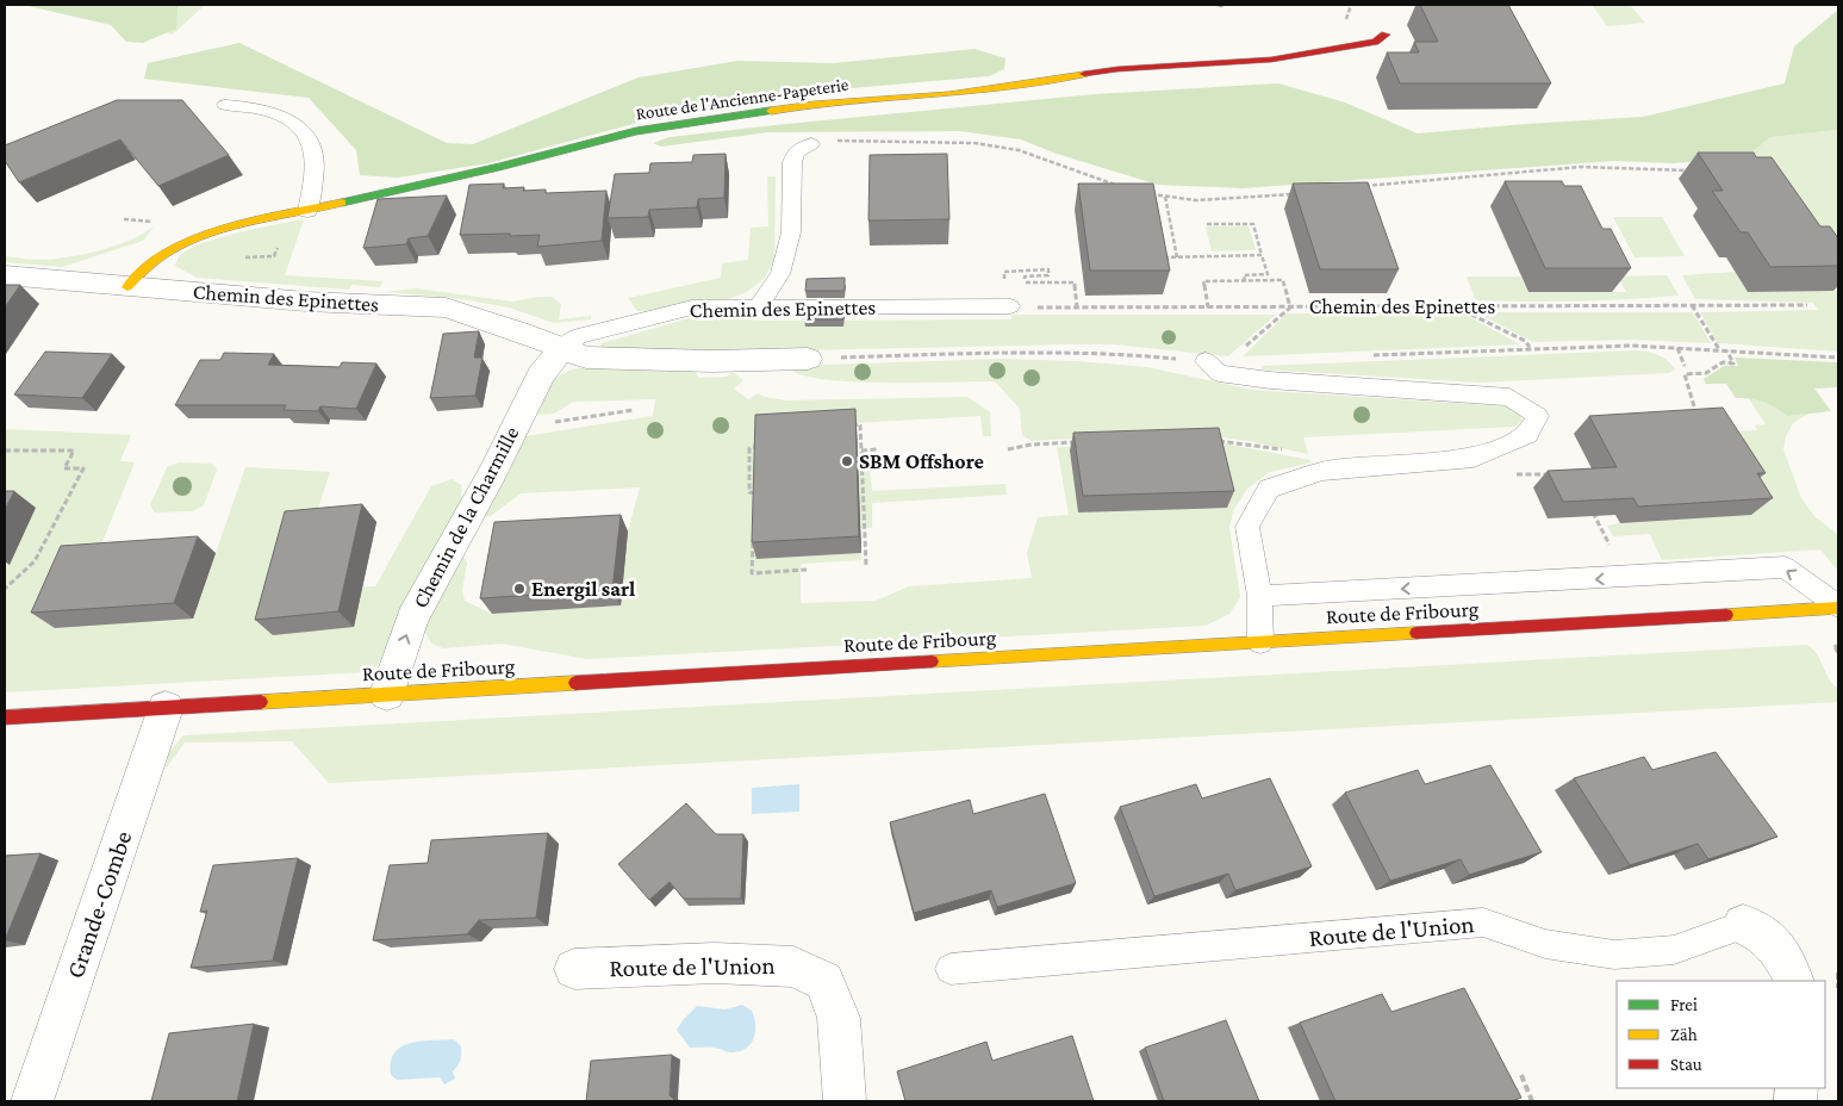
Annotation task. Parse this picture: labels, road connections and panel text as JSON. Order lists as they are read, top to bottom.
{
  "streets": {
    "street": [
      "Route de l'Ancienne-Papeterie",
      "Chemin des Epinettes",
      "Chemin de la Charmille",
      "Route de Fribourg",
      "Grande-Combe",
      "Route de l'Union"
    ]
  },
  "crossings": [
    ["Route de l'Ancienne-Papeterie", "Chemin des Epinettes"],
    ["Chemin des Epinettes", "Chemin de la Charmille"],
    ["Chemin de la Charmille", "Route de Fribourg"],
    ["Route de Fribourg", "Grande-Combe"]
  ],
  "one_way": ["Chemin de la Charmille"],
  "places": ["SBM Offshore", "Energil sarl"],
  "legend": ["Frei", "Zäh", "Stau"]
}
